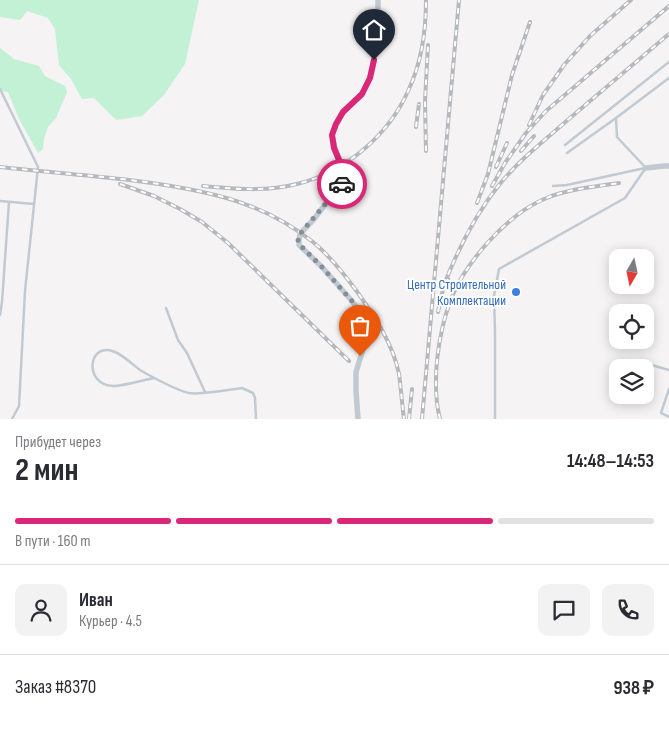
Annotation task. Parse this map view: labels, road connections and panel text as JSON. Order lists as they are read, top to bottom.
{
  "places": ["Центр Строительной Комплектации"],
  "north": "bottom",
  "page": {
    "heading": ["2 мин", "Прибудет через", "14:48–14:53"],
    "panel": [
      "Иван",
      "Курьер · 4.5",
      "Заказ #8370",
      "938 ₽"
    ],
    "bar": "В пути · 160 m"
  }
}
